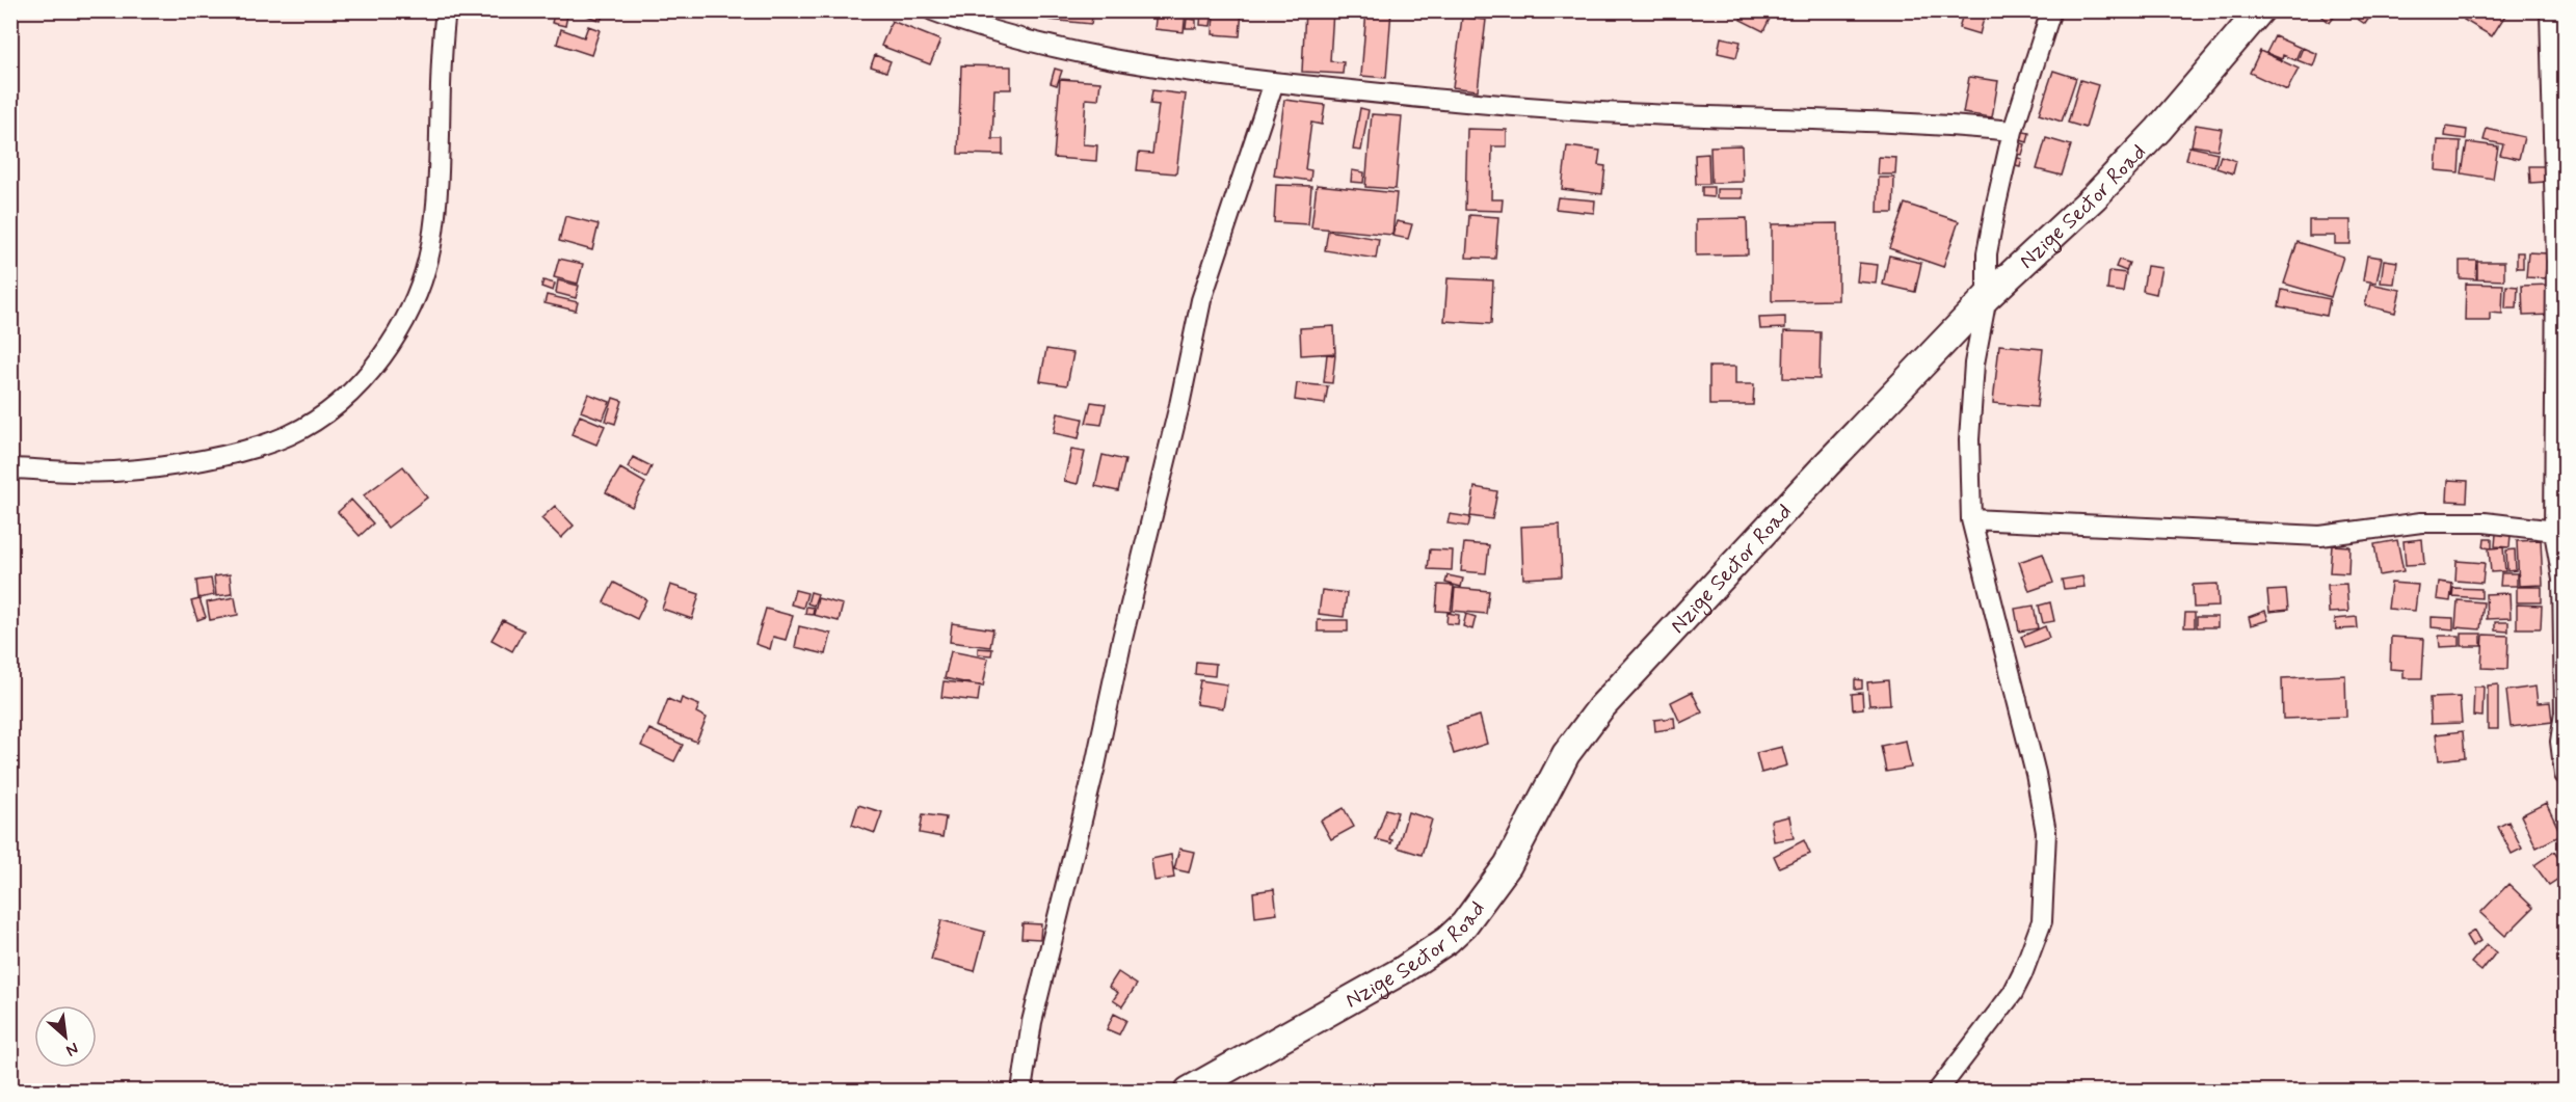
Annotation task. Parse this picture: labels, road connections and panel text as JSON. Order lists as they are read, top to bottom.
{
  "streets": {
    "main road": ["Nzige Sector Road"]
  },
  "north": "bottom right"
}
